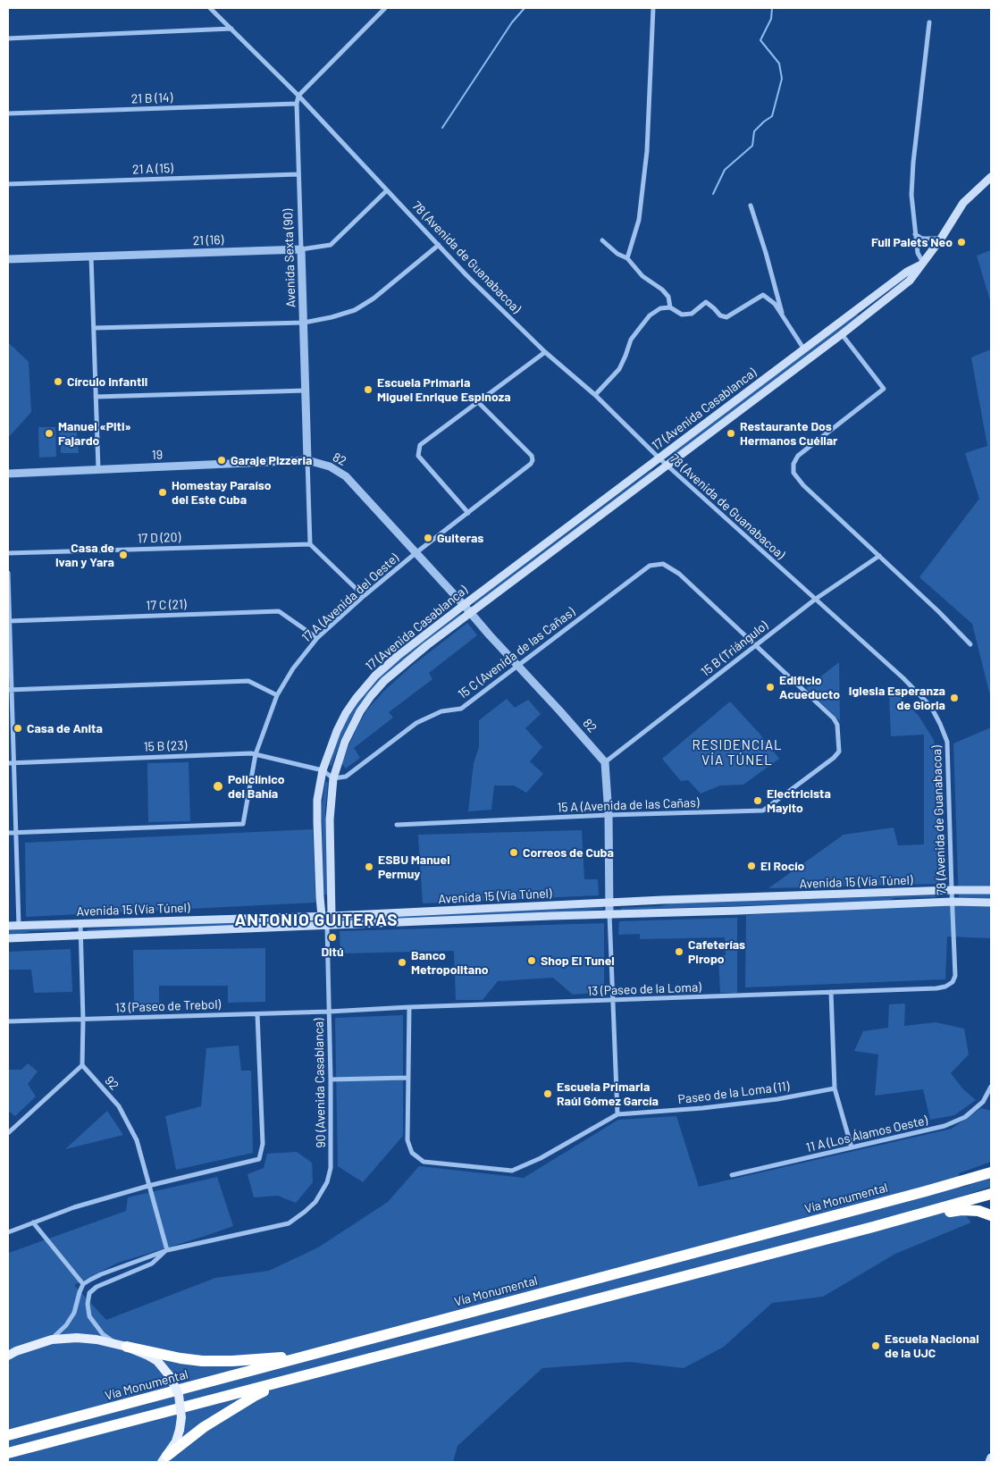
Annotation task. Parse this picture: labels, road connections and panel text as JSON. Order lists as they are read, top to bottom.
{
  "streets": {
    "highway": ["Vía Monumental"],
    "main road": ["17 (Avenida Casablanca)", "Avenida 15 (Vía Túnel)"],
    "street": [
      "21 B (14)",
      "21 A (15)",
      "21 (16)",
      "78 (Avenida de Guanabacoa)",
      "Avenida Sexta (90)",
      "19",
      "82",
      "17 D (20)",
      "17 A (Avenida del Oeste)",
      "17 C (21)",
      "15 B (Triángulo)",
      "15 C (Avenida de las Cañas)",
      "15 B (23)",
      "15 A (Avenida de las Cañas)",
      "13 (Paseo de la Loma)",
      "13 (Paseo de Trebol)",
      "92",
      "90 (Avenida Casablanca)",
      "Paseo de la Loma (11)",
      "11 A (Los Álamos Oeste)"
    ]
  },
  "crossings": [
    ["21 B (14)", "Avenida Sexta (90)"],
    ["21 A (15)", "Avenida Sexta (90)"],
    ["21 (16)", "78 (Avenida de Guanabacoa)"],
    ["21 (16)", "Avenida Sexta (90)"],
    ["78 (Avenida de Guanabacoa)", "Avenida Sexta (90)"],
    ["78 (Avenida de Guanabacoa)", "17 (Avenida Casablanca)"],
    ["78 (Avenida de Guanabacoa)", "15 B (Triángulo)"],
    ["78 (Avenida de Guanabacoa)", "Avenida 15 (Vía Túnel)"],
    ["78 (Avenida de Guanabacoa)", "13 (Paseo de la Loma)"],
    ["Avenida Sexta (90)", "19"],
    ["Avenida Sexta (90)", "82"],
    ["Avenida Sexta (90)", "17 D (20)"],
    ["17 (Avenida Casablanca)", "82"],
    ["17 (Avenida Casablanca)", "15 C (Avenida de las Cañas)"],
    ["17 (Avenida Casablanca)", "15 B (23)"],
    ["17 (Avenida Casablanca)", "Avenida 15 (Vía Túnel)"],
    ["17 (Avenida Casablanca)", "90 (Avenida Casablanca)"],
    ["19", "82"],
    ["82", "17 A (Avenida del Oeste)"],
    ["82", "15 B (Triángulo)"],
    ["82", "15 C (Avenida de las Cañas)"],
    ["17 A (Avenida del Oeste)", "17 C (21)"],
    ["17 A (Avenida del Oeste)", "15 B (23)"],
    ["15 B (Triángulo)", "15 C (Avenida de las Cañas)"],
    ["15 B (Triángulo)", "15 A (Avenida de las Cañas)"],
    ["15 C (Avenida de las Cañas)", "15 A (Avenida de las Cañas)"],
    ["Avenida 15 (Vía Túnel)", "90 (Avenida Casablanca)"],
    ["13 (Paseo de la Loma)", "13 (Paseo de Trebol)"],
    ["13 (Paseo de la Loma)", "90 (Avenida Casablanca)"],
    ["13 (Paseo de Trebol)", "90 (Avenida Casablanca)"],
    ["92", "90 (Avenida Casablanca)"]
  ],
  "districts": ["RESIDENCIAL VÍA TÚNEL", "ANTONIO GUITERAS"],
  "places": [
    "Full Palets Neo",
    "Círculo Infantil",
    "Escuela Primaria Miguel Enrique Espinoza",
    "Manuel «Piti» Fajardo",
    "Restaurante Dos Hermanos Cuéllar",
    "Garaje Pizzeria",
    "Homestay Paraíso del Este Cuba",
    "Guiteras",
    "Casa de Ivan y Yara",
    "Edificio Acueducto",
    "Iglesia Esperanza de Gloria",
    "Casa de Anita",
    "Policlínico del Bahía",
    "Electricista Mayito",
    "Correos de Cuba",
    "El Rocío",
    "ESBU Manuel Permuy",
    "Ditú",
    "Cafeterías Piropo",
    "Shop El Tunel",
    "Banco Metropolitano",
    "Escuela Primaria Raúl Gómez García",
    "Escuela Nacional de la UJC"
  ]
}
